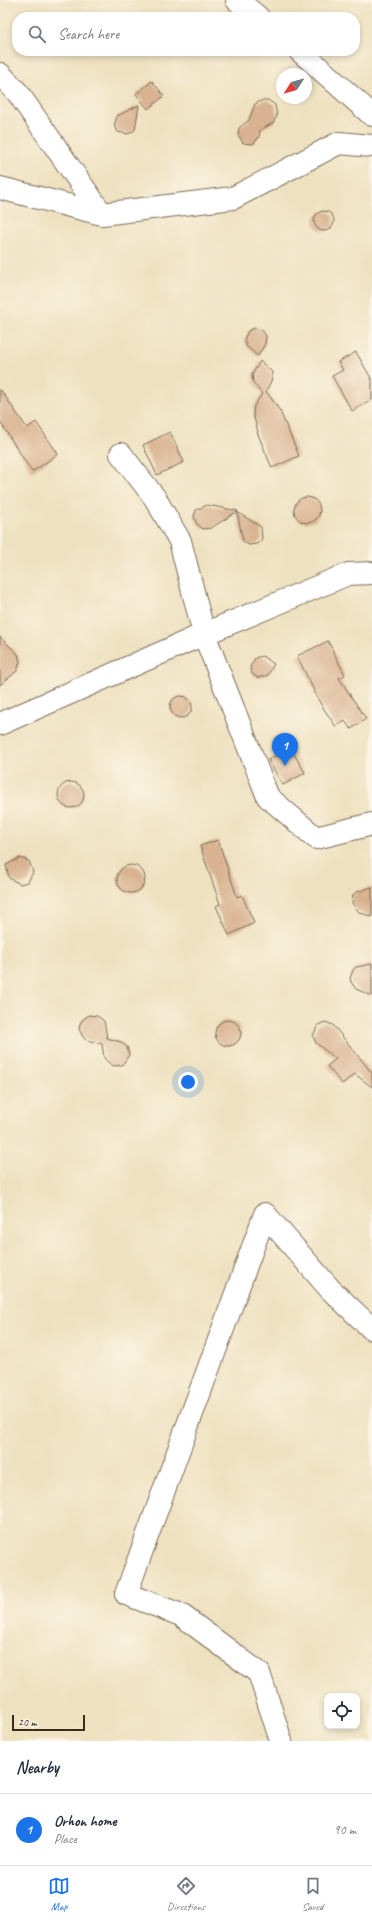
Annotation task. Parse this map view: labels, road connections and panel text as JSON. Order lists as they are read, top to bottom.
{
  "scale_bar": "20 m",
  "north": "bottom left",
  "page": {
    "search": "Search here",
    "pins": "1",
    "scale": "20 m",
    "heading": "Nearby",
    "list": [
      {
        "mark": "1",
        "name": "Orhon home",
        "note": "Place",
        "value": "90 m"
      }
    ],
    "nav": ["Map", "Directions", "Saved"]
  }
}
